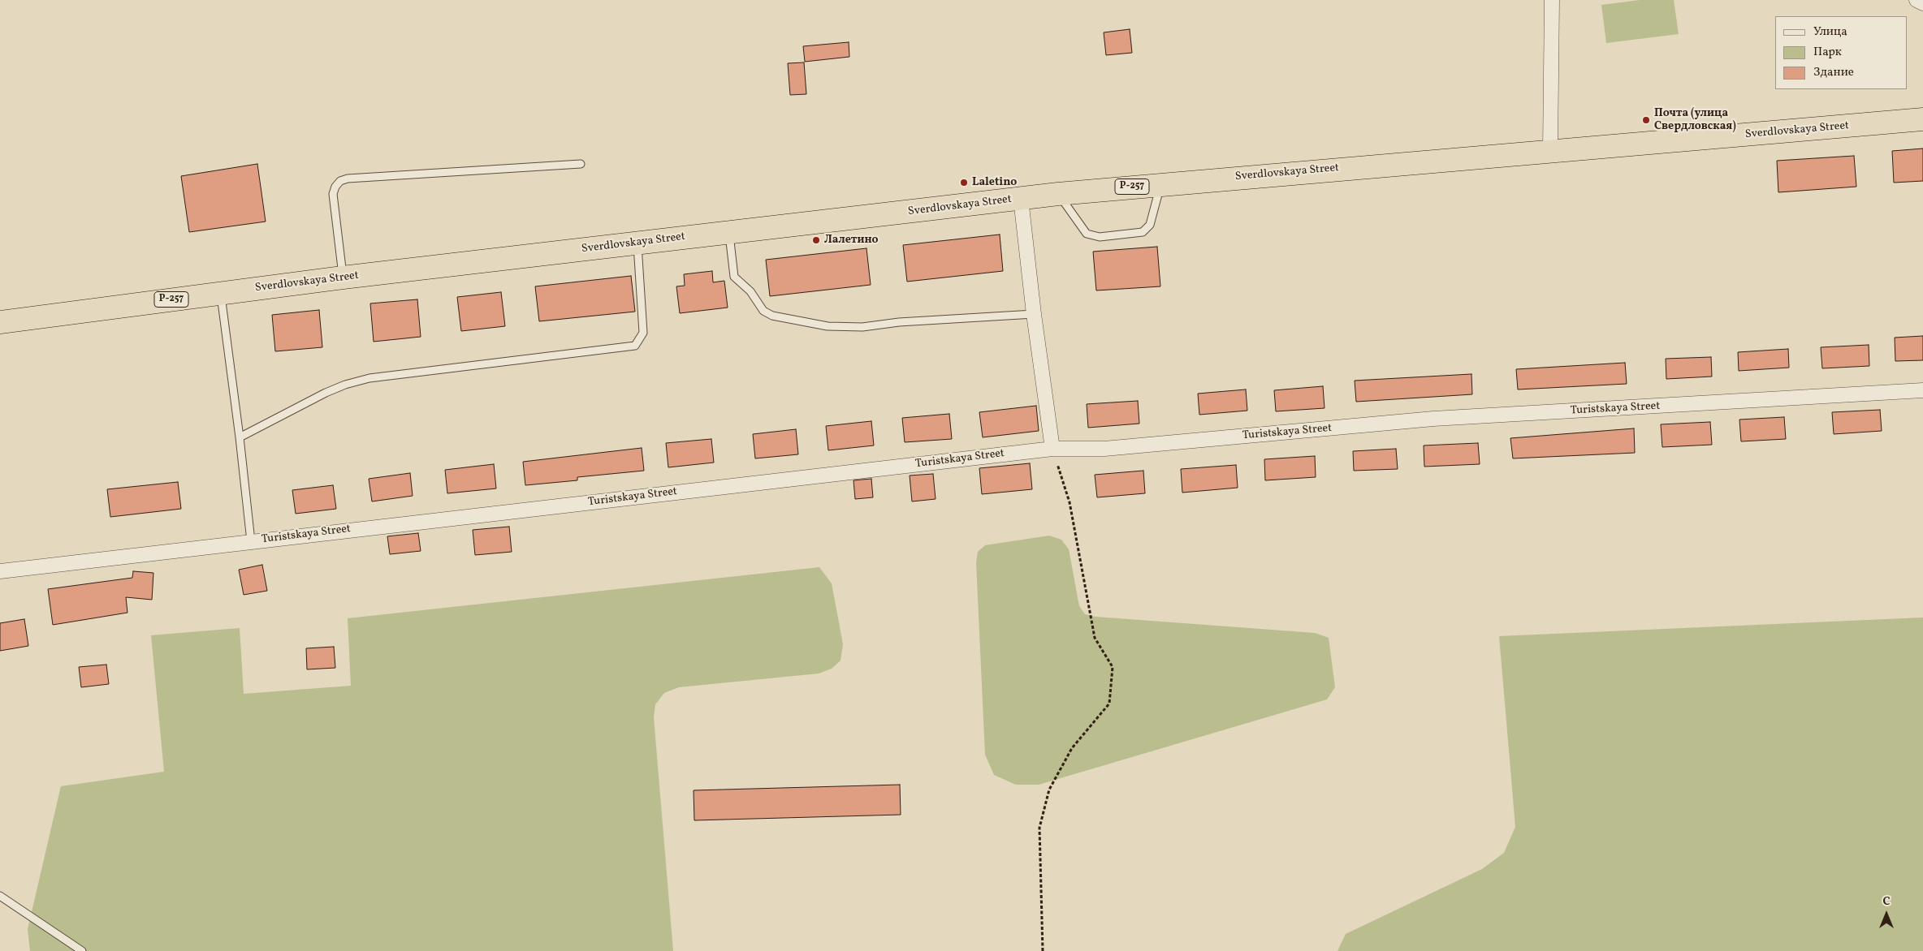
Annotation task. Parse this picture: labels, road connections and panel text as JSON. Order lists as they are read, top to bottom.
{
  "streets": {
    "highway": ["Sverdlovskaya Street", "Р-257"],
    "street": ["Turistskaya Street"]
  },
  "places": ["Почта (улица Свердловская)", "Laletino", "Лалетино"],
  "legend": ["Улица", "Парк", "Здание"],
  "north": "top"
}
